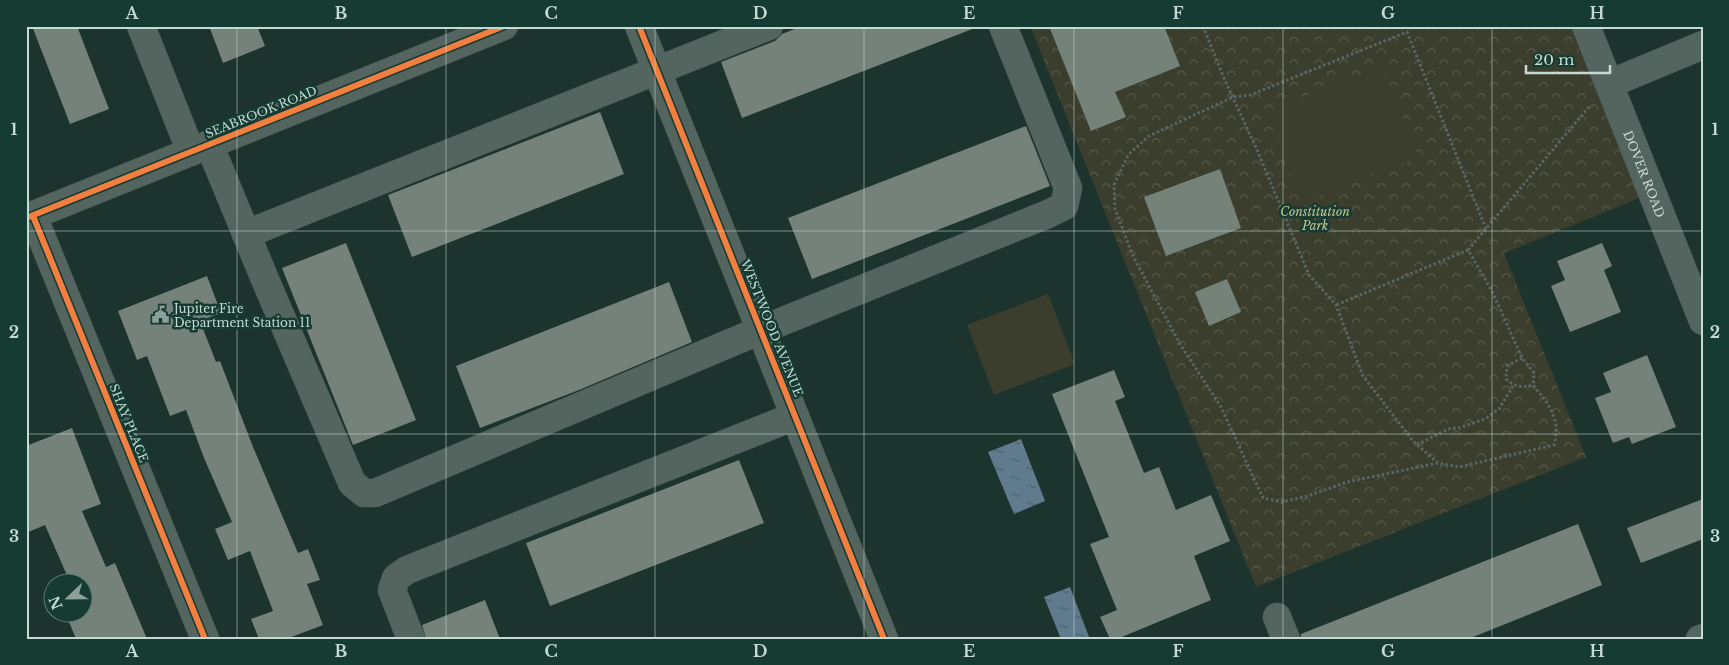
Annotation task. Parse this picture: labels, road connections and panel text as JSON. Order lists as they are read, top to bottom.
{
  "streets": {
    "street": [
      "SEABROOK ROAD",
      "DOVER ROAD",
      "WESTWOOD AVENUE",
      "SHAY PLACE"
    ]
  },
  "crossings": [
    ["SEABROOK ROAD", "SHAY PLACE"]
  ],
  "parks": ["Constitution Park"],
  "places": {
    "public building": ["Jupiter Fire Department Station 11"]
  },
  "scale_bar": "20 m",
  "north": "left",
  "grid": {
    "columns": [
      "A",
      "B",
      "C",
      "D",
      "E",
      "F",
      "G",
      "H"
    ],
    "rows": ["1", "2", "3"]
  }
}
